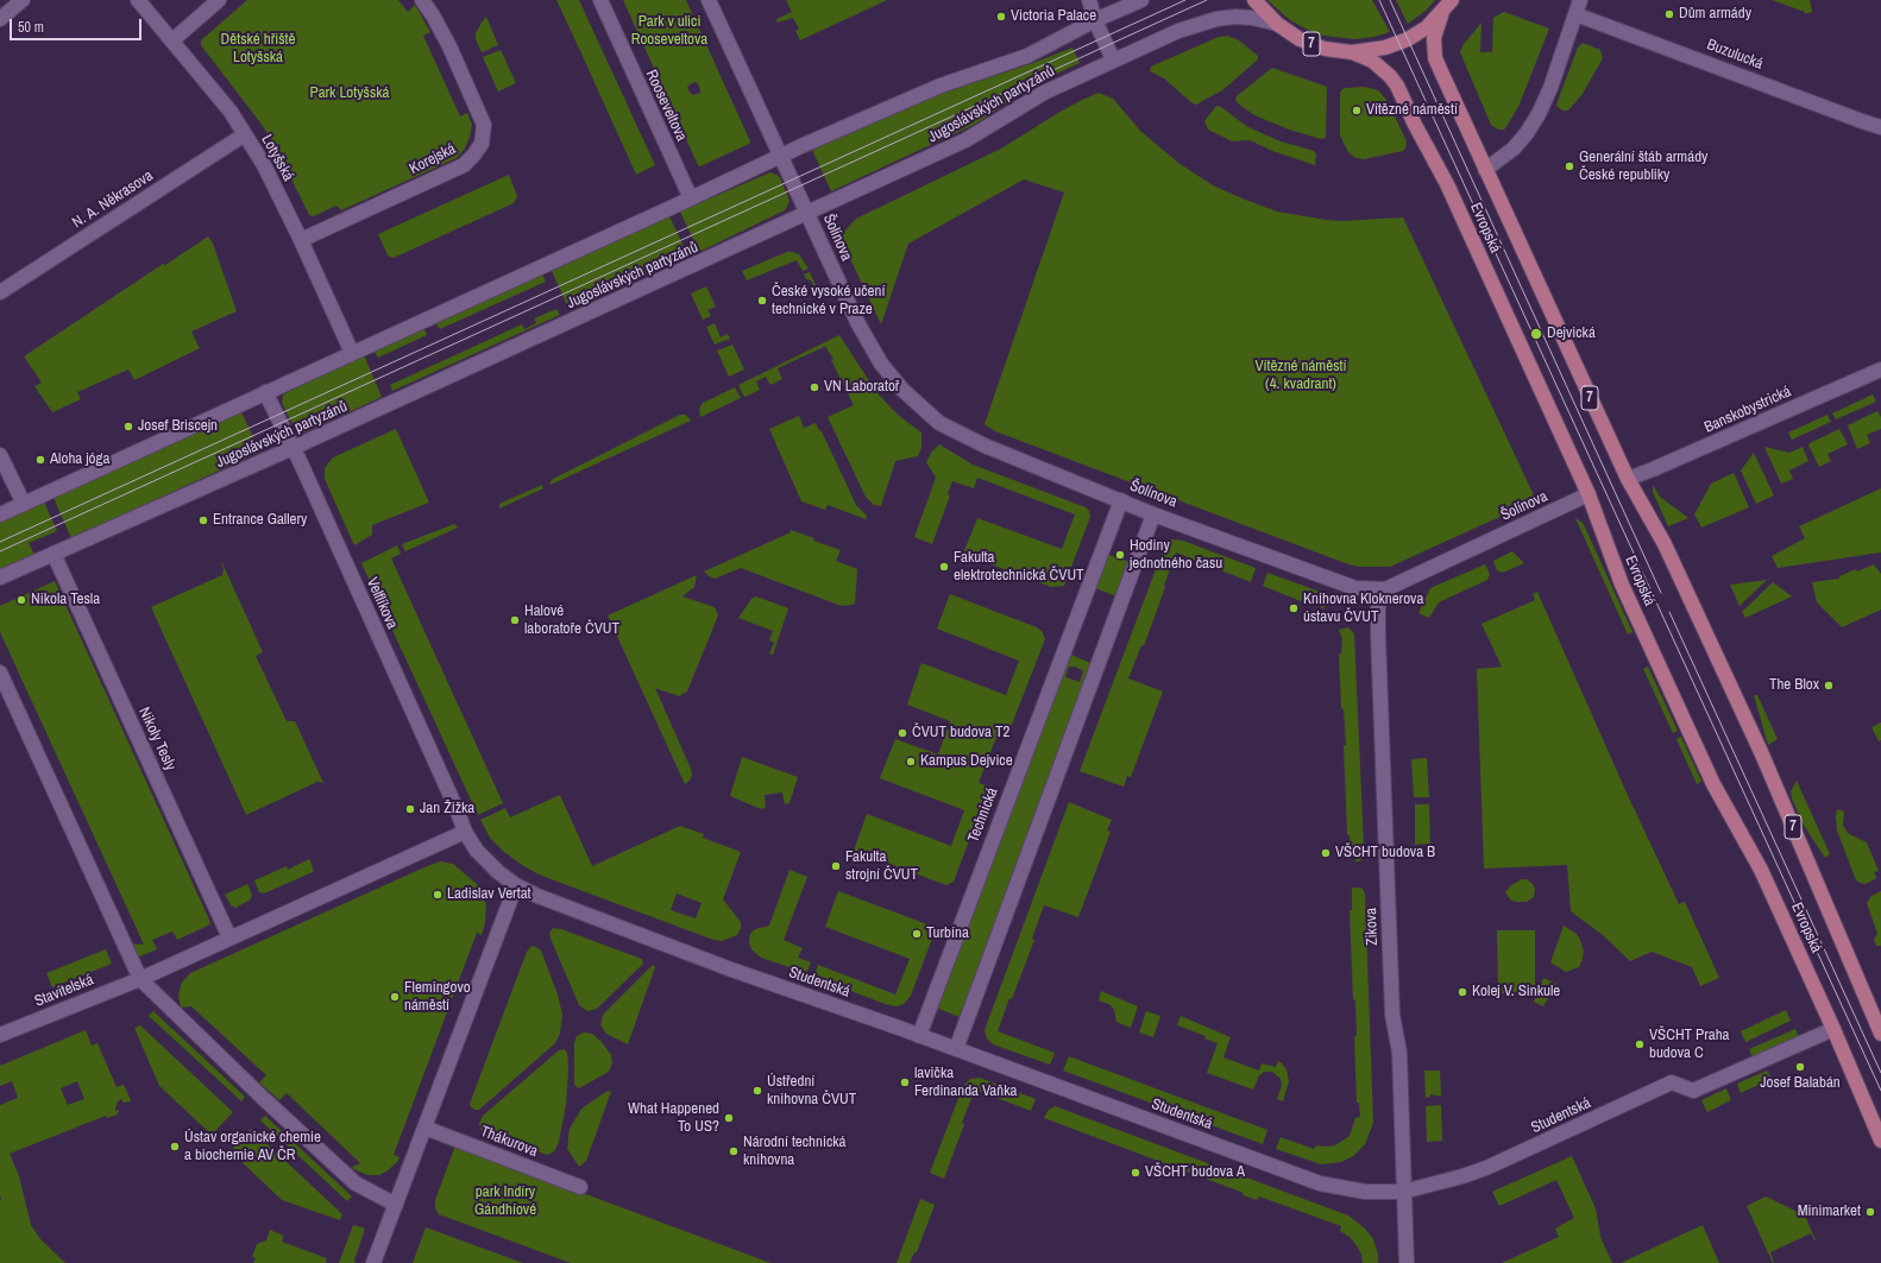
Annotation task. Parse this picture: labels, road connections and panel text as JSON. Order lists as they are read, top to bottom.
{
  "streets": {
    "main road": ["7", "Evropská"],
    "street": [
      "Buzulucká",
      "Jugoslávských partyzánů",
      "Rooseveltova",
      "Lotyšská",
      "Korejská",
      "N. A. Někrasova",
      "Šolínova",
      "Banskobystrická",
      "Velflíkova",
      "Nikoly Tesly",
      "Technická",
      "Zikova",
      "Studentská",
      "Stavitelská",
      "Thákurova"
    ]
  },
  "crossings": [
    ["7", "Jugoslávských partyzánů"],
    ["7", "Evropská"],
    ["Jugoslávských partyzánů", "Rooseveltova"],
    ["Jugoslávských partyzánů", "Lotyšská"],
    ["Jugoslávských partyzánů", "Šolínova"],
    ["Jugoslávských partyzánů", "Velflíkova"],
    ["Jugoslávských partyzánů", "Nikoly Tesly"],
    ["Lotyšská", "Korejská"],
    ["Lotyšská", "N. A. Někrasova"],
    ["Evropská", "Šolínova"],
    ["Evropská", "Banskobystrická"],
    ["Evropská", "Studentská"],
    ["Šolínova", "Technická"],
    ["Šolínova", "Zikova"],
    ["Technická", "Studentská"],
    ["Zikova", "Studentská"]
  ],
  "parks": [
    "Park v ulici Rooseveltova",
    "Dětské hřiště Lotyšská",
    "Park Lotyšská",
    "Vítězné náměstí (4. kvadrant)",
    "park Indíry Gándhíové"
  ],
  "places": [
    "Dům armády",
    "Victoria Palace",
    "Vítězné náměstí",
    "Generální štáb armády České republiky",
    "České vysoké učení technické v Praze",
    "Dejvická",
    "VN Laboratoř",
    "Josef Briscejn",
    "Aloha jóga",
    "Entrance Gallery",
    "Hodiny jednotného času",
    "Fakulta elektrotechnická ČVUT",
    "Nikola Tesla",
    "Knihovna Kloknerova ústavu ČVUT",
    "Halové laboratoře ČVUT",
    "The Blox",
    "ČVUT budova T2",
    "Kampus Dejvice",
    "Jan Žižka",
    "VŠCHT budova B",
    "Fakulta strojní ČVUT",
    "Ladislav Vertat",
    "Turbína",
    "Kolej V. Sinkule",
    "Flemingovo náměstí",
    "VŠCHT Praha budova C",
    "Josef Balabán",
    "lavička Ferdinanda Vaňka",
    "Ústřední knihovna ČVUT",
    "What Happened To US?",
    "Ústav organické chemie a biochemie AV ČR",
    "Národní technická knihovna",
    "VŠCHT budova A",
    "Minimarket"
  ],
  "scale_bar": "50 m"
}
